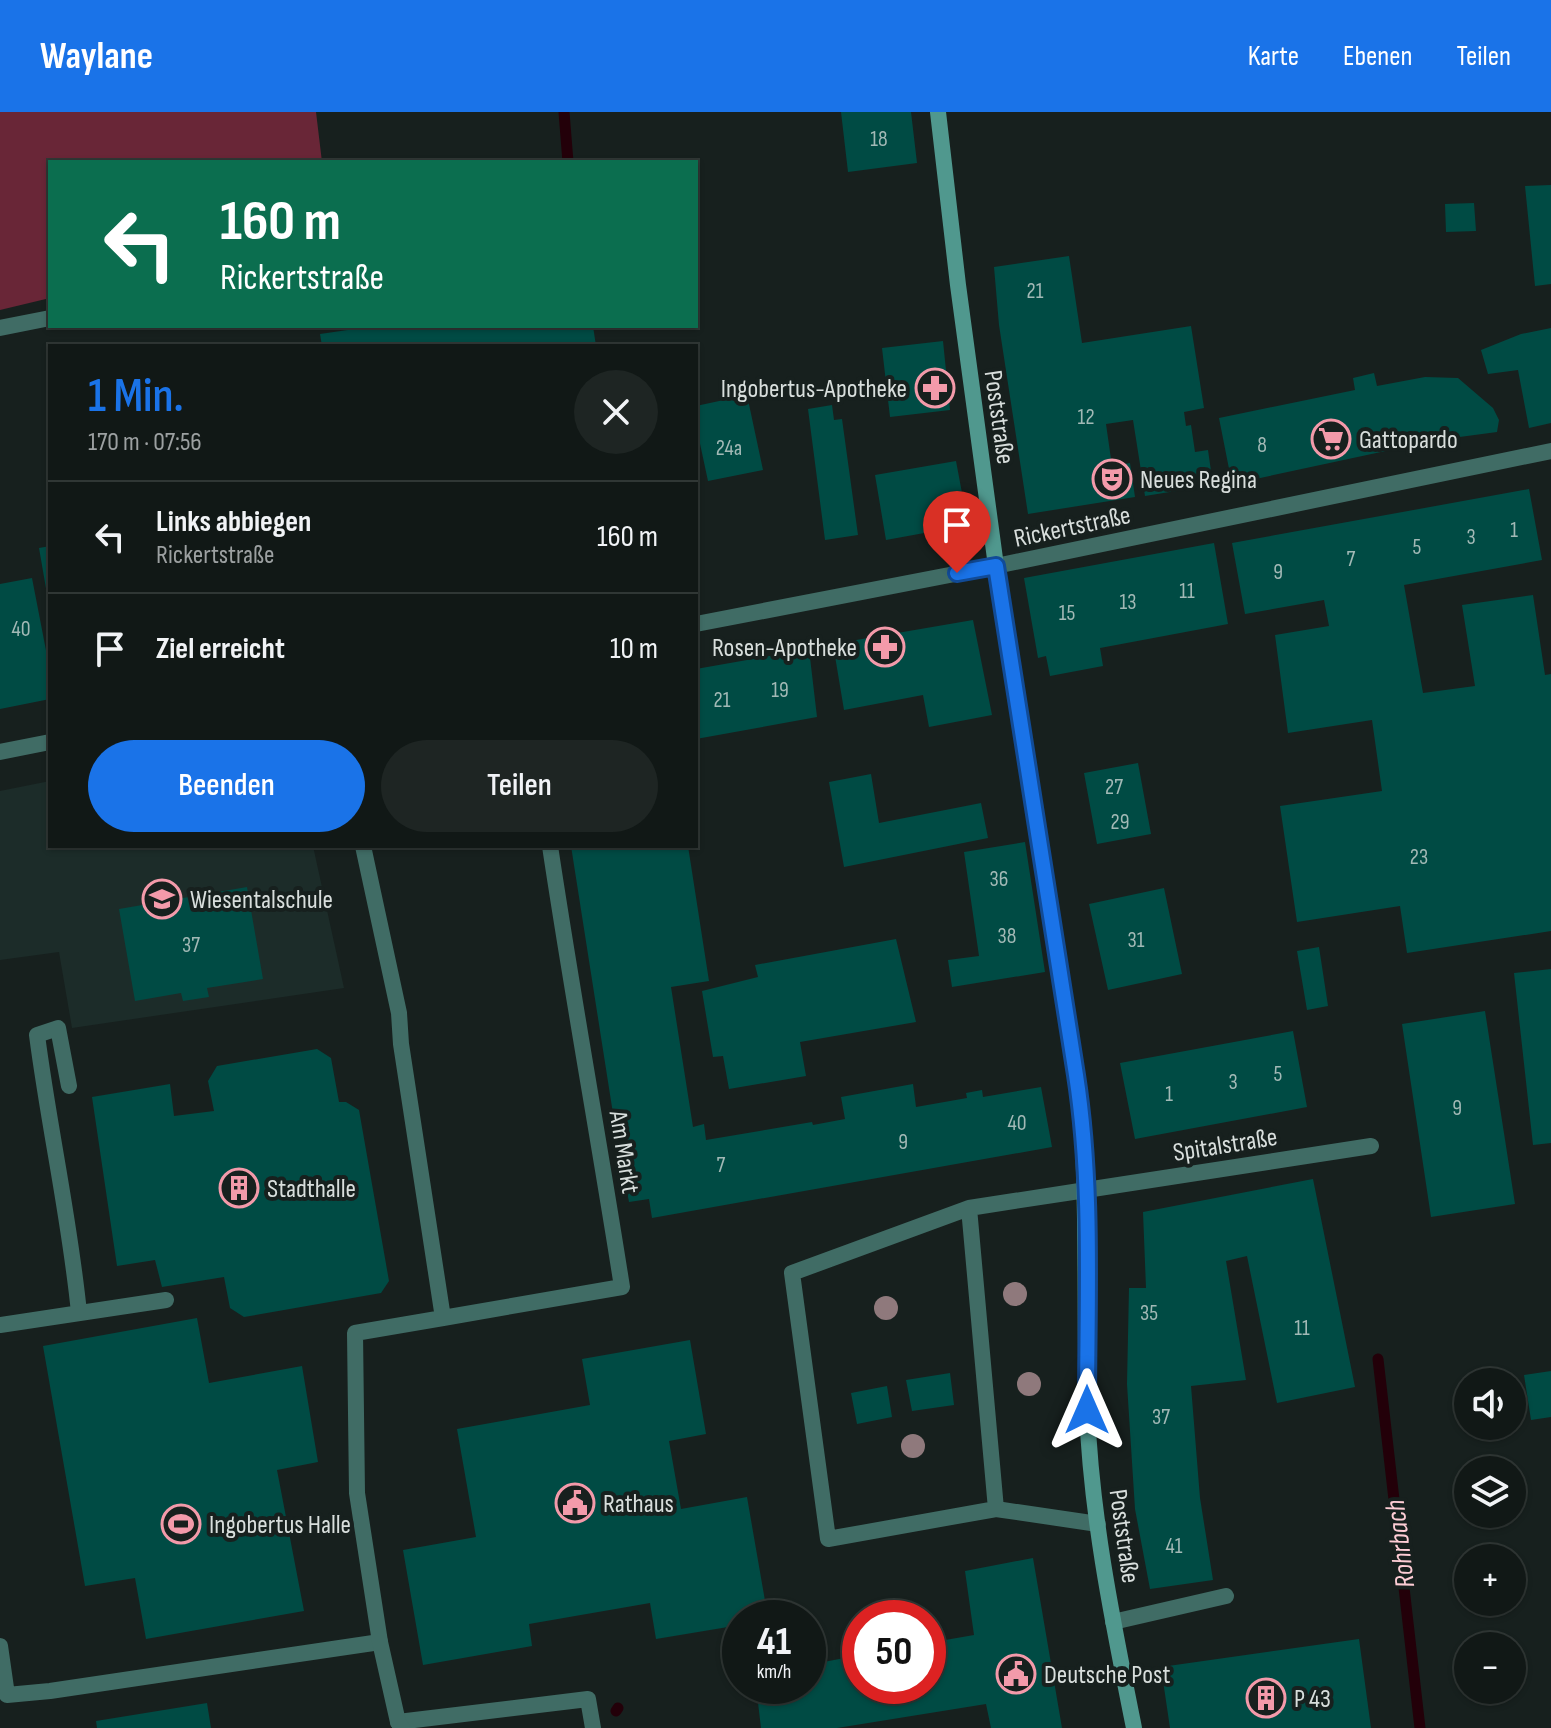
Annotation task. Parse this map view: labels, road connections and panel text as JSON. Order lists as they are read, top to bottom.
{
  "streets": {
    "main road": ["Poststraße"],
    "street": ["Rickertstraße", "Spitalstraße", "Am Markt"]
  },
  "crossings": [
    ["Poststraße", "Rickertstraße"],
    ["Poststraße", "Spitalstraße"]
  ],
  "water": ["Rohrbach"],
  "places": {
    "pharmacy": ["Ingobertus-Apotheke", "Rosen-Apotheke"],
    "supermarket": ["Gattopardo"],
    "theatre": ["Neues Regina"],
    "school or university": ["Wiesentalschule"],
    "building": ["Stadthalle", "P 43"],
    "public building": ["Rathaus", "Deutsche Post"],
    "sports": ["Ingobertus Halle"]
  },
  "house_numbers": [
    "18",
    "21",
    "12",
    "8",
    "24a",
    "1",
    "3",
    "5",
    "7",
    "9",
    "11",
    "13",
    "15",
    "40",
    "19",
    "21",
    "27",
    "29",
    "23",
    "36",
    "38",
    "31",
    "37",
    "5",
    "3",
    "1",
    "9",
    "40",
    "9",
    "7",
    "35",
    "11",
    "37",
    "41"
  ],
  "page": {
    "header": "Waylane",
    "nav": ["Karte", "Ebenen", "Teilen"],
    "turn": ["160 m", "Rickertstraße"],
    "heading": ["1 Min.", "170 m · 07:56"],
    "list": [
      {
        "name": "Links abbiegen",
        "note": "Rickertstraße",
        "value": "160 m"
      },
      {
        "name": "Ziel erreicht",
        "value": "10 m"
      }
    ],
    "buttons": ["Beenden", "Teilen"],
    "map_buttons": ["+", "−"],
    "speed": "41 km/h",
    "limit": "50"
  }
}
